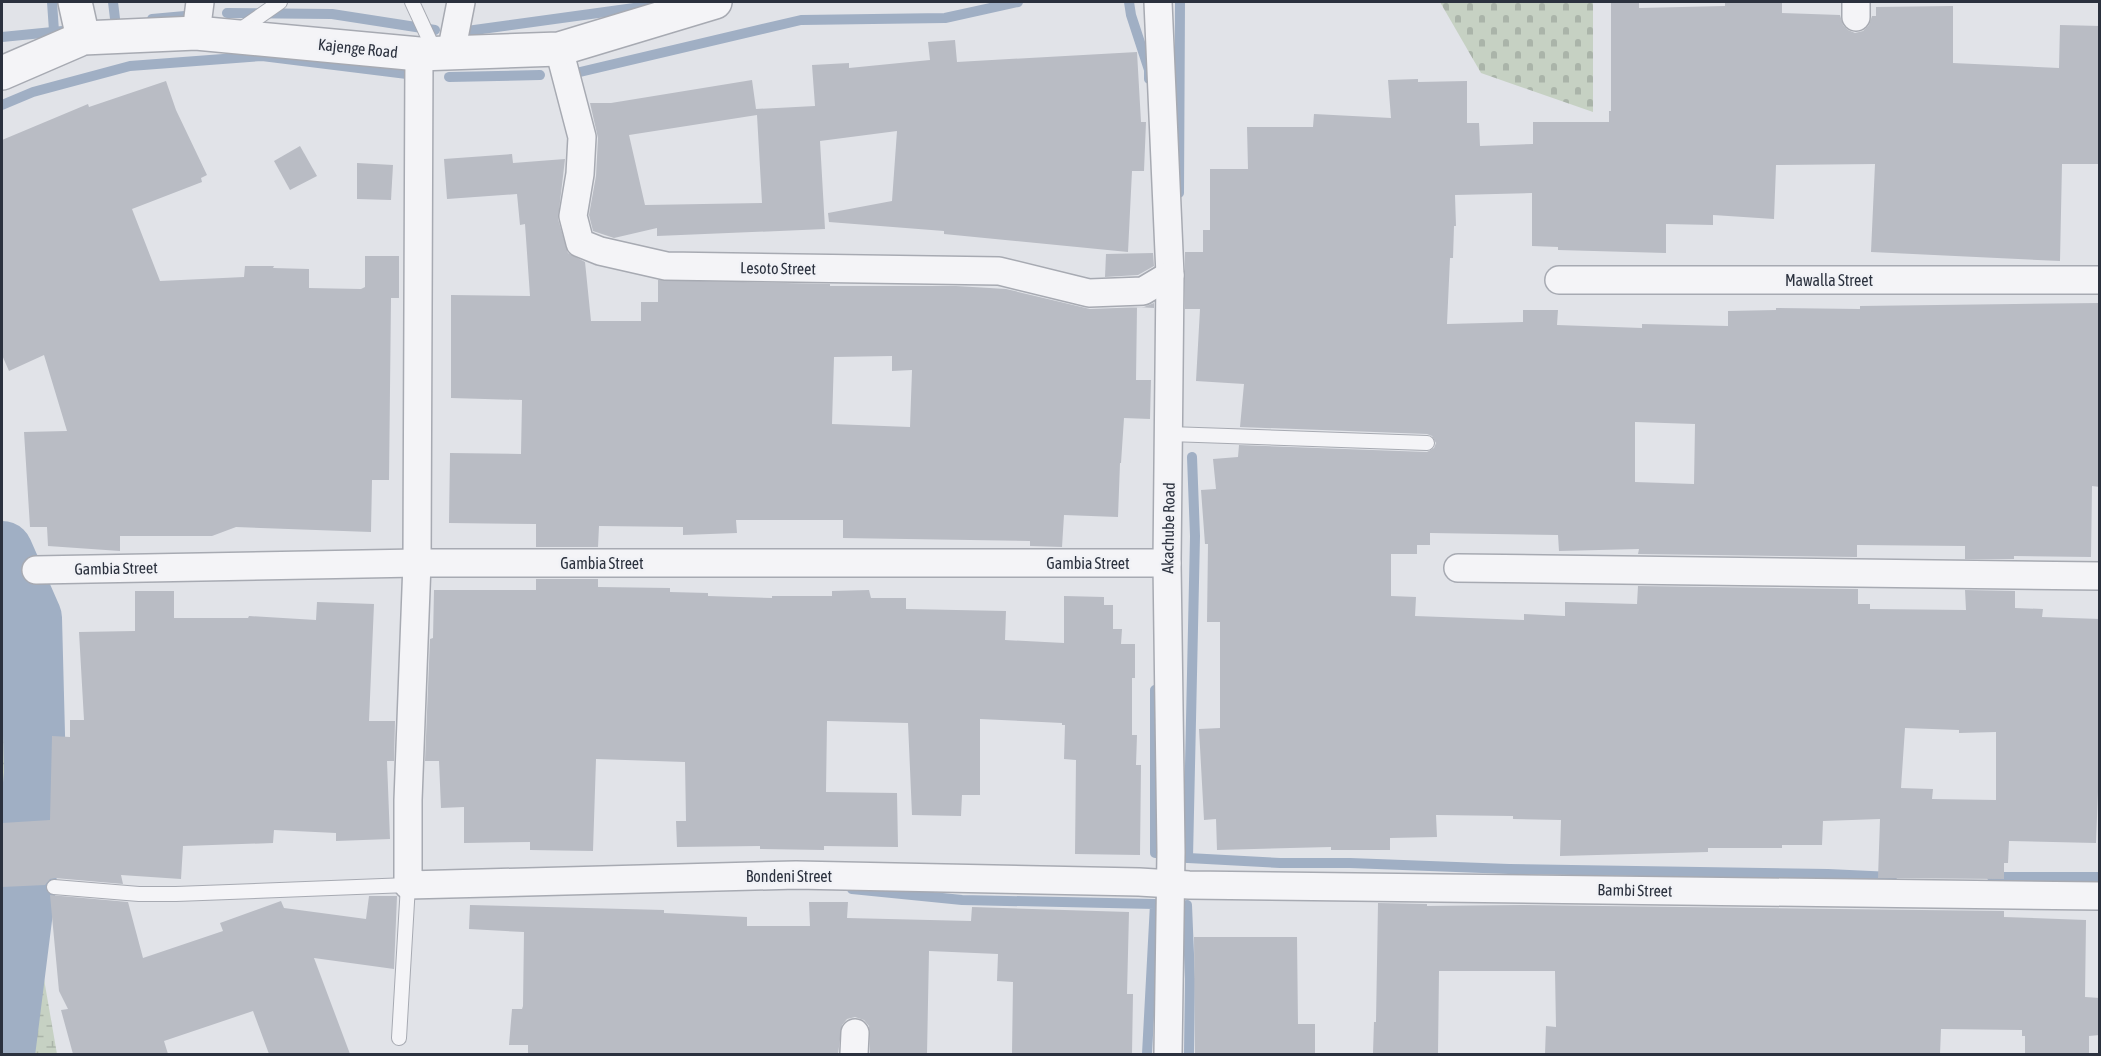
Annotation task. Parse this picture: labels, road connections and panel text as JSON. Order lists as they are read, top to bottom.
{
  "streets": {
    "street": [
      "Kajenge Road",
      "Lesoto Street",
      "Mawalla Street",
      "Akachube Road",
      "Gambia Street",
      "Bondeni Street",
      "Bambi Street"
    ]
  },
  "crossings": [
    ["Kajenge Road", "Lesoto Street"],
    ["Lesoto Street", "Akachube Road"],
    ["Akachube Road", "Gambia Street"],
    ["Akachube Road", "Bondeni Street"],
    ["Akachube Road", "Bambi Street"],
    ["Bondeni Street", "Bambi Street"]
  ]
}
